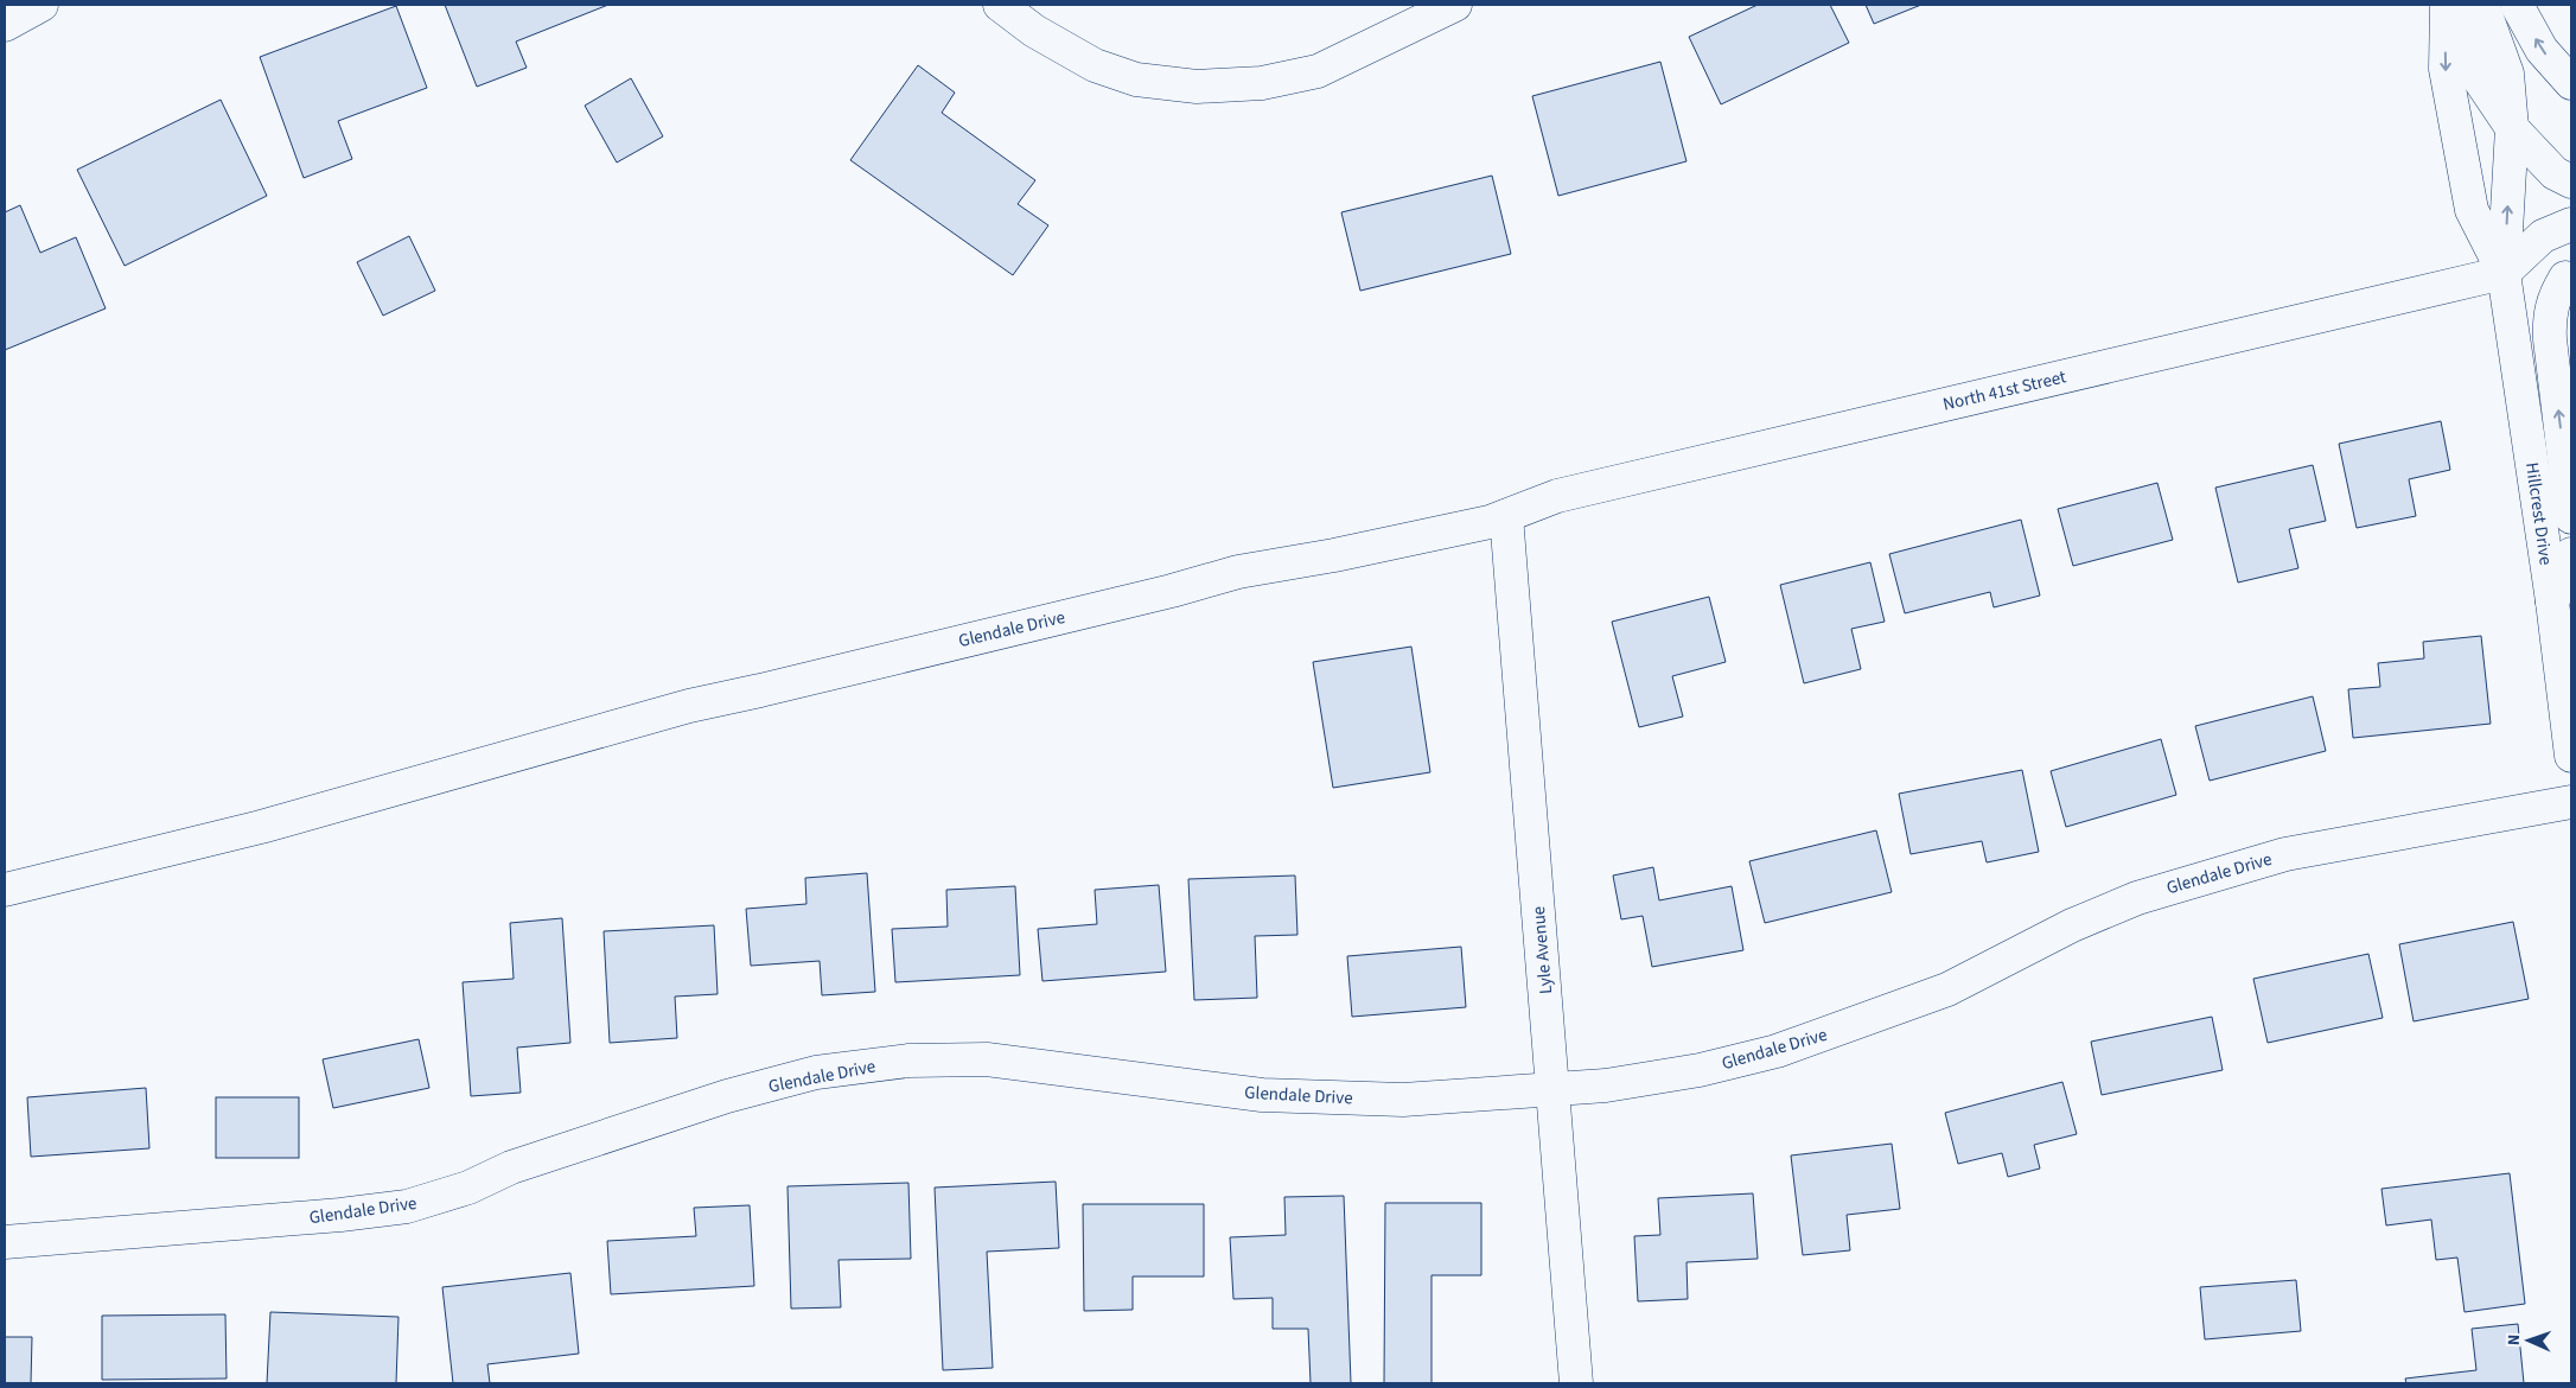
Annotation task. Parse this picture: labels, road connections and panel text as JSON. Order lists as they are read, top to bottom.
{
  "streets": {
    "street": [
      "North 41st Street",
      "Hillcrest Drive",
      "Glendale Drive",
      "Lyle Avenue"
    ]
  },
  "crossings": [
    ["North 41st Street", "Hillcrest Drive"],
    ["North 41st Street", "Glendale Drive"],
    ["North 41st Street", "Lyle Avenue"],
    ["Glendale Drive", "Lyle Avenue"]
  ],
  "north": "left"
}
